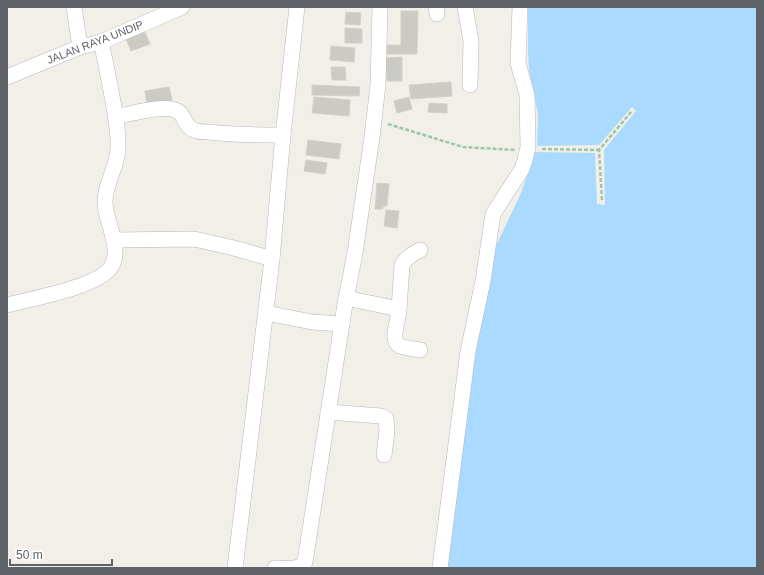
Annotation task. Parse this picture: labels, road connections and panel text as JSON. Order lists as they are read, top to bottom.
{
  "streets": {
    "street": ["JALAN RAYA UNDIP"]
  },
  "scale_bar": "50 m"
}
